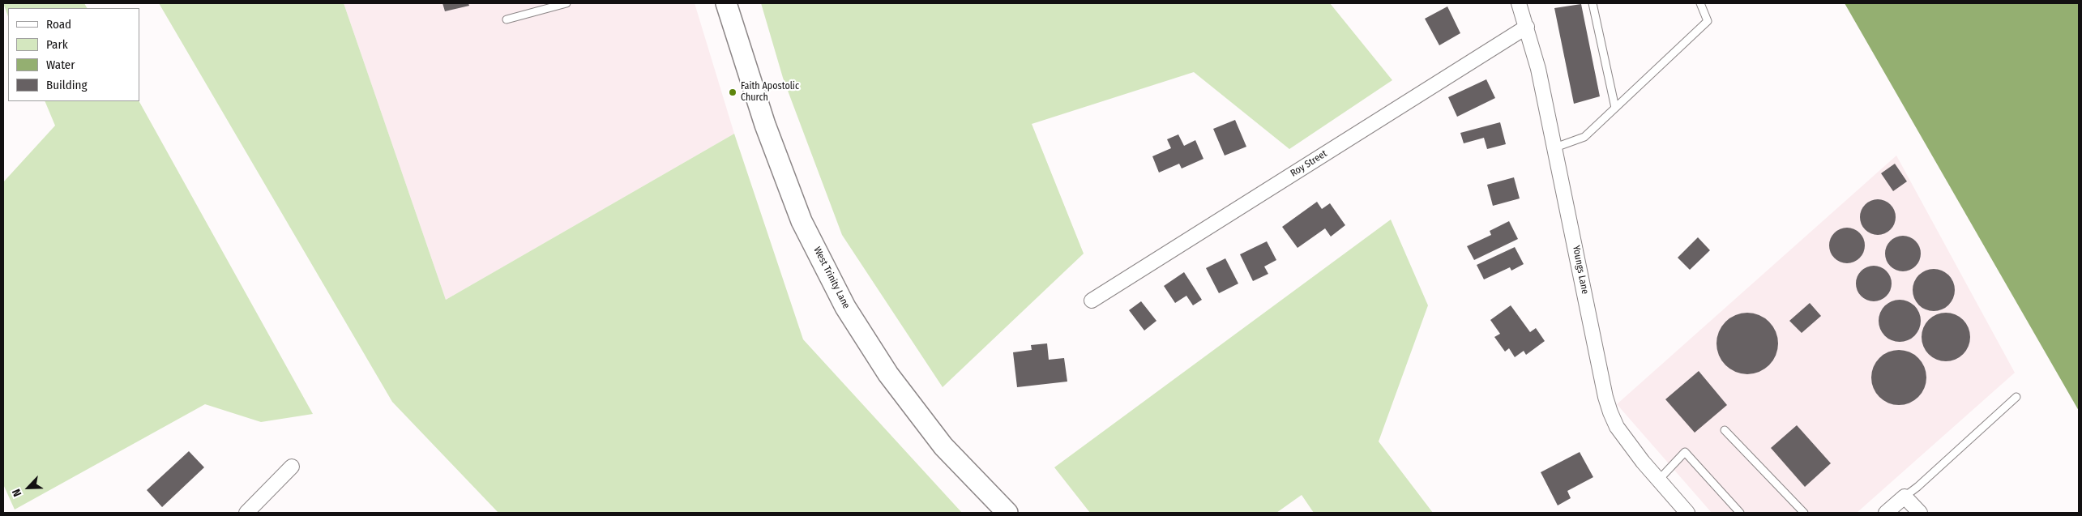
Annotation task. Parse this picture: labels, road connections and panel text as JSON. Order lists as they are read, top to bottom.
{
  "streets": {
    "main road": ["West Trinity Lane"],
    "street": ["Roy Street", "Youngs Lane"]
  },
  "crossings": [
    ["Roy Street", "Youngs Lane"]
  ],
  "places": ["Faith Apostolic Church"],
  "legend": [
    "Road",
    "Park",
    "Water",
    "Building"
  ],
  "north": "bottom left"
}
